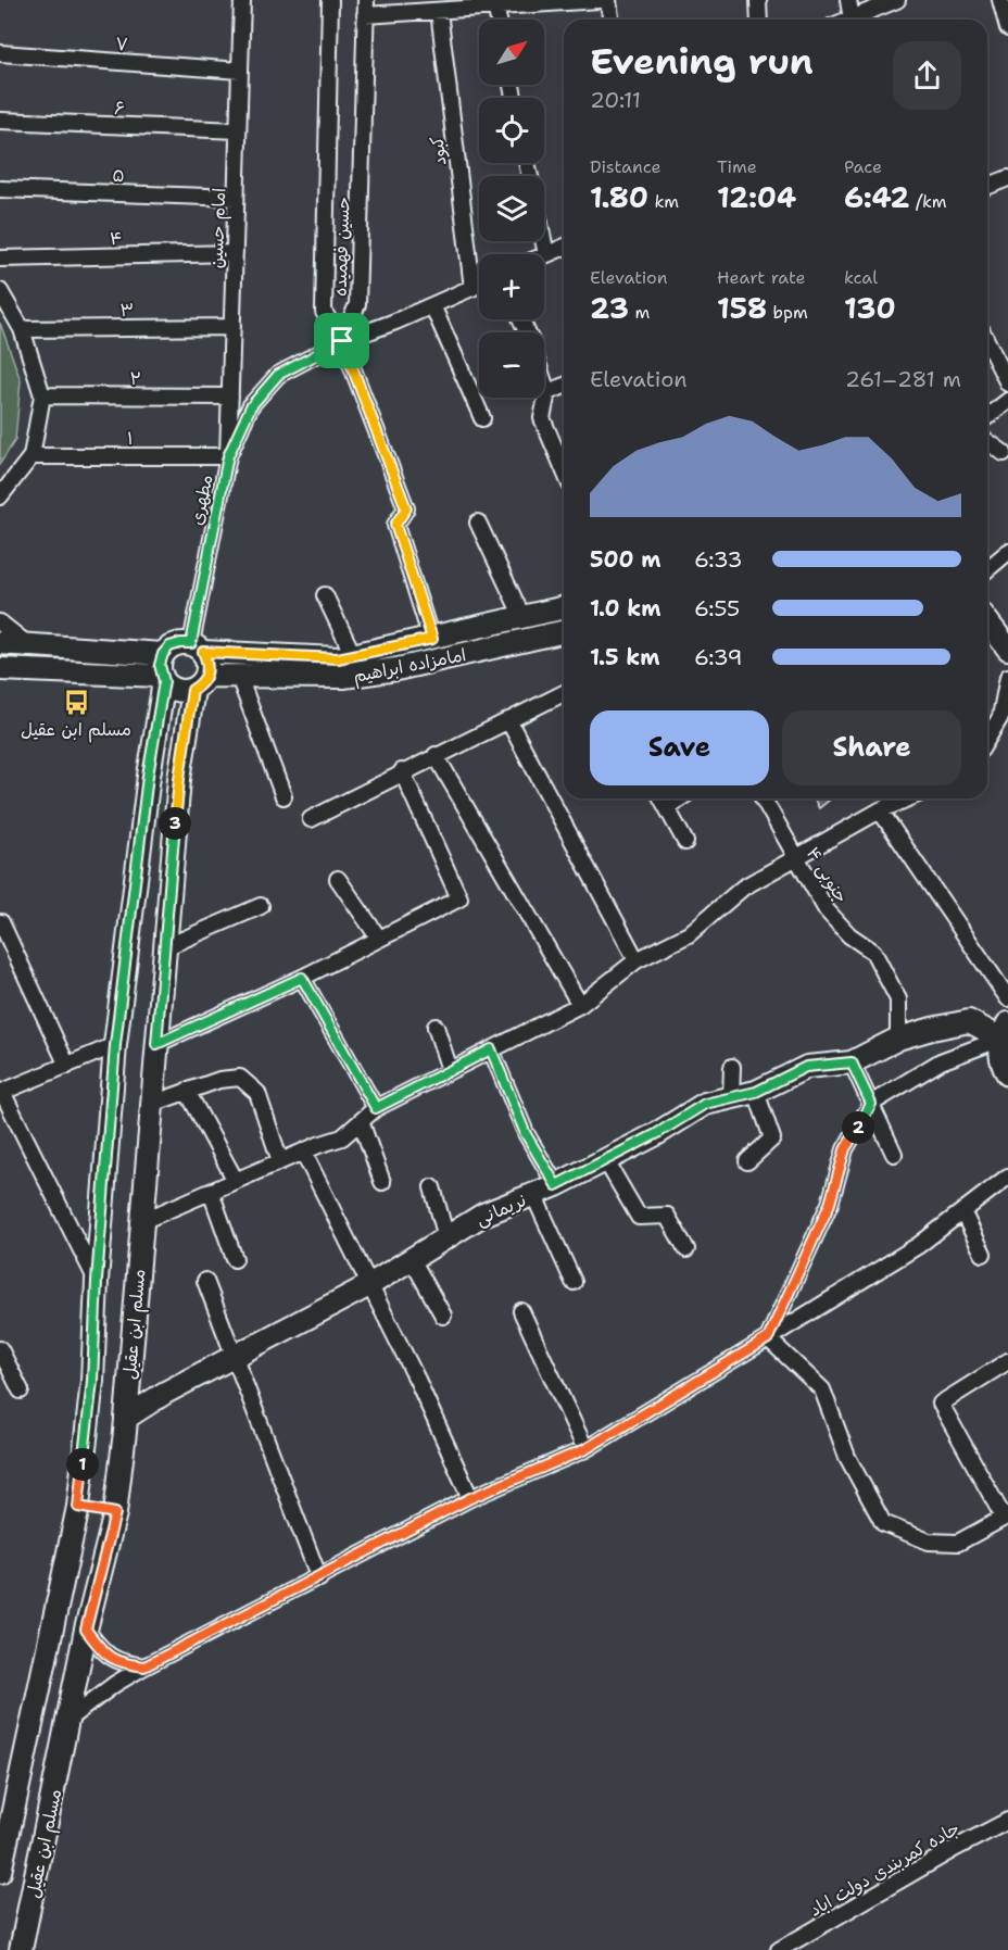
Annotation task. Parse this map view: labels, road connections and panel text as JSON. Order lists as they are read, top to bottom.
{
  "streets": {
    "street": [
      "۷",
      "۶",
      "کبود",
      "۵",
      "امام حسین",
      "۴",
      "حسین فهمیده",
      "۳",
      "۲",
      "۱",
      "مطهری",
      "امامزاده ابراهیم",
      "۴ جنوبی",
      "نریمانی",
      "مسلم ابن عقیل",
      "جاده کمربندی دولت اباد"
    ]
  },
  "crossings": [
    ["۷", "امام حسین"],
    ["۶", "امام حسین"],
    ["کبود", "مطهری"],
    ["۵", "امام حسین"],
    ["امام حسین", "۴"],
    ["امام حسین", "۳"],
    ["امام حسین", "۲"],
    ["امام حسین", "۱"],
    ["امام حسین", "مطهری"],
    ["حسین فهمیده", "مطهری"],
    ["۱", "مطهری"],
    ["مطهری", "امامزاده ابراهیم"],
    ["مطهری", "مسلم ابن عقیل"],
    ["امامزاده ابراهیم", "مسلم ابن عقیل"],
    ["۴ جنوبی", "نریمانی"],
    ["نریمانی", "مسلم ابن عقیل"]
  ],
  "places": {
    "bus stop": ["مسلم ابن عقیل"]
  },
  "north": "top right",
  "page": {
    "map_buttons": ["+", "−"],
    "heading": ["Evening run", "20:11"],
    "stats": [
      ["Distance", "1.80 km"],
      ["Time", "12:04"],
      ["Pace", "6:42 /km"],
      ["Elevation", "23 m"],
      ["Heart rate", "158 bpm"],
      ["kcal", "130"]
    ],
    "chart": ["Elevation", "261–281 m"],
    "list": [
      {
        "name": "500 m",
        "note": "6:33"
      },
      {
        "name": "1.0 km",
        "note": "6:55"
      },
      {
        "name": "1.5 km",
        "note": "6:39"
      }
    ],
    "buttons": ["Save", "Share"],
    "pins": ["3", "2", "1"]
  }
}
